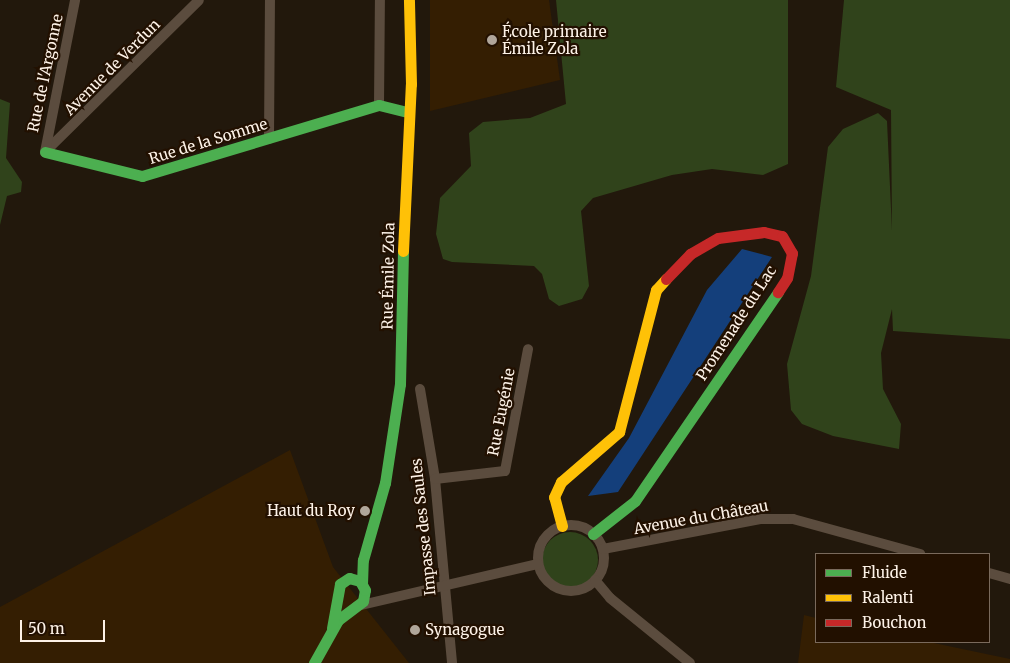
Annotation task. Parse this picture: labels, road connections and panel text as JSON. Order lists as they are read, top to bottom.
{
  "streets": {
    "street": [
      "Avenue de Verdun",
      "Rue de l'Argonne",
      "Rue de la Somme",
      "Rue Émile Zola",
      "Promenade du Lac",
      "Rue Eugénie",
      "Avenue du Château",
      "Impasse des Saules"
    ]
  },
  "crossings": [
    ["Avenue de Verdun", "Rue de l'Argonne"],
    ["Avenue de Verdun", "Rue de la Somme"],
    ["Rue de l'Argonne", "Rue de la Somme"],
    ["Promenade du Lac", "Avenue du Château"],
    ["Rue Eugénie", "Impasse des Saules"]
  ],
  "places": ["École primaire Émile Zola", "Haut du Roy", "Synagogue"],
  "legend": ["Fluide", "Ralenti", "Bouchon"],
  "scale_bar": "50 m"
}
